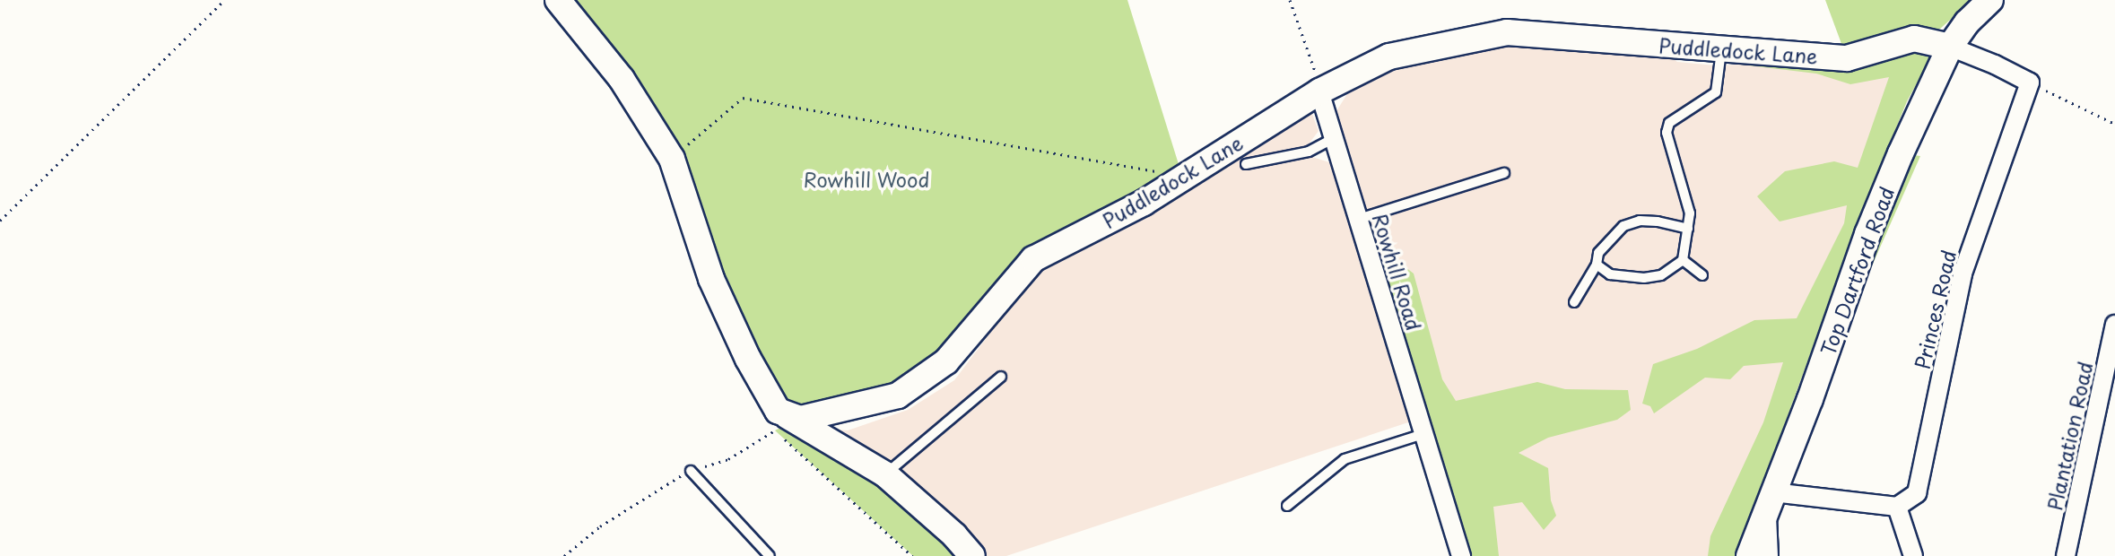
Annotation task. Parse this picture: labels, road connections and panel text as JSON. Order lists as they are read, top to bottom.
{
  "streets": {
    "street": [
      "Puddledock Lane",
      "Top Dartford Road",
      "Rowhill Road",
      "Princes Road",
      "Plantation Road"
    ]
  },
  "crossings": [
    ["Puddledock Lane", "Top Dartford Road"],
    ["Puddledock Lane", "Rowhill Road"]
  ],
  "parks": ["Rowhill Wood"]
}
